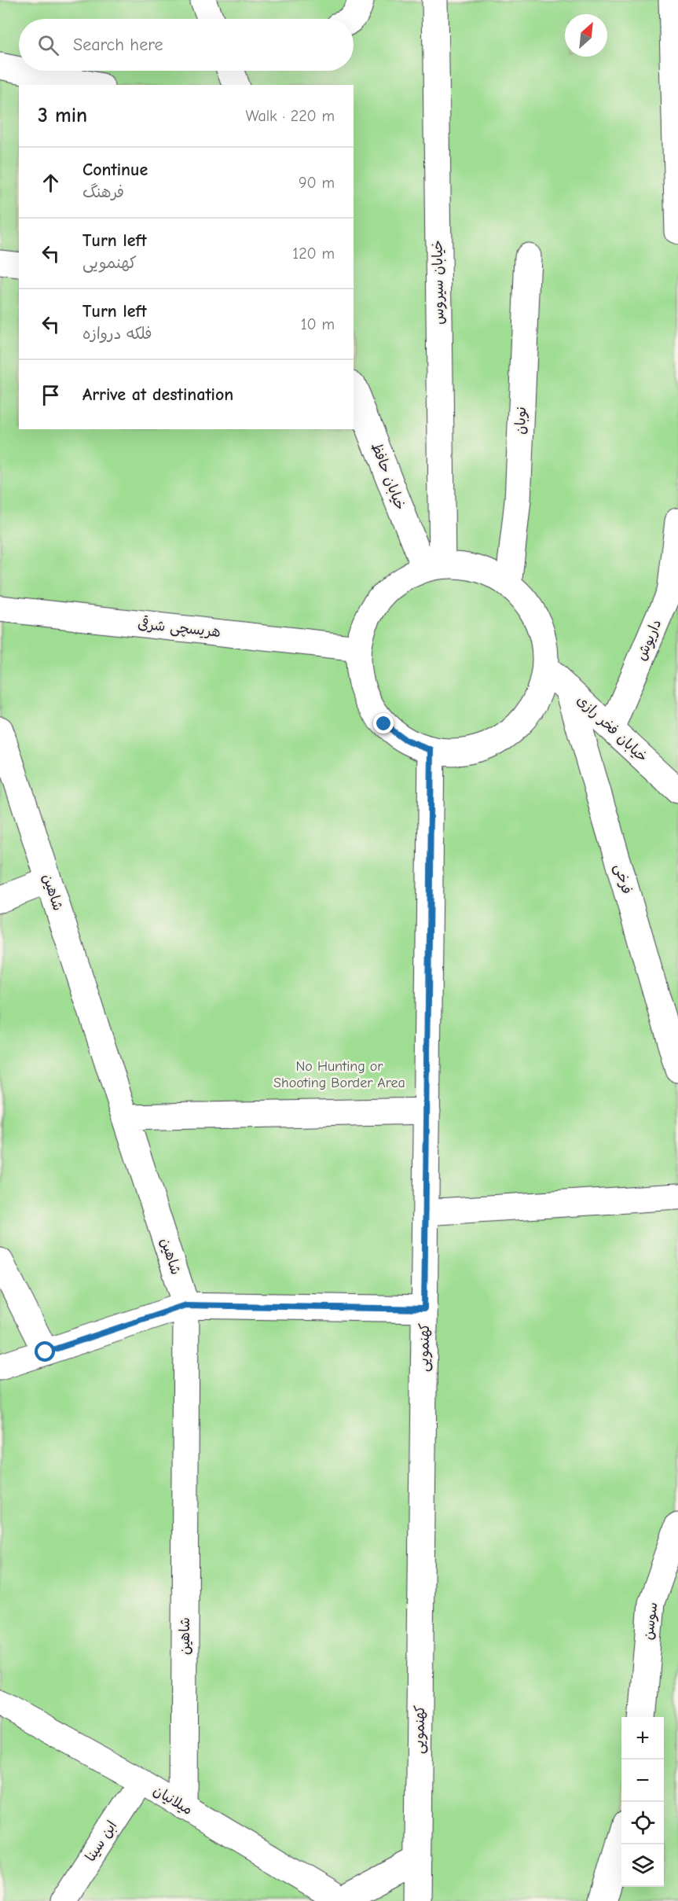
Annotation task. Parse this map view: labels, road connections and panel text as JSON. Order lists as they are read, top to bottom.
{
  "streets": {
    "street": [
      "خیابان سیروس",
      "نوبان",
      "خیابان حافظ",
      "هریسچی شرقی",
      "داریوش",
      "خیابان فخر رازی",
      "فرخی",
      "شاهین",
      "کهنمویی",
      "سوسن",
      "میلانیان",
      "ابن سینا"
    ]
  },
  "crossings": [
    ["خیابان سیروس", "خیابان حافظ"],
    ["داریوش", "خیابان فخر رازی"],
    ["خیابان فخر رازی", "فرخی"],
    ["شاهین", "میلانیان"],
    ["میلانیان", "ابن سینا"]
  ],
  "parks": ["No Hunting or Shooting Border Area"],
  "north": "top right",
  "page": {
    "search": "Search here",
    "heading": ["3 min", "Walk · 220 m"],
    "list": [
      ["Continue", "فرهنگ", "90 m"],
      ["Turn left", "کهنمویی", "120 m"],
      ["Turn left", "فلکه دروازه", "10 m"],
      "Arrive at destination"
    ],
    "map_buttons": ["+", "−"]
  }
}
